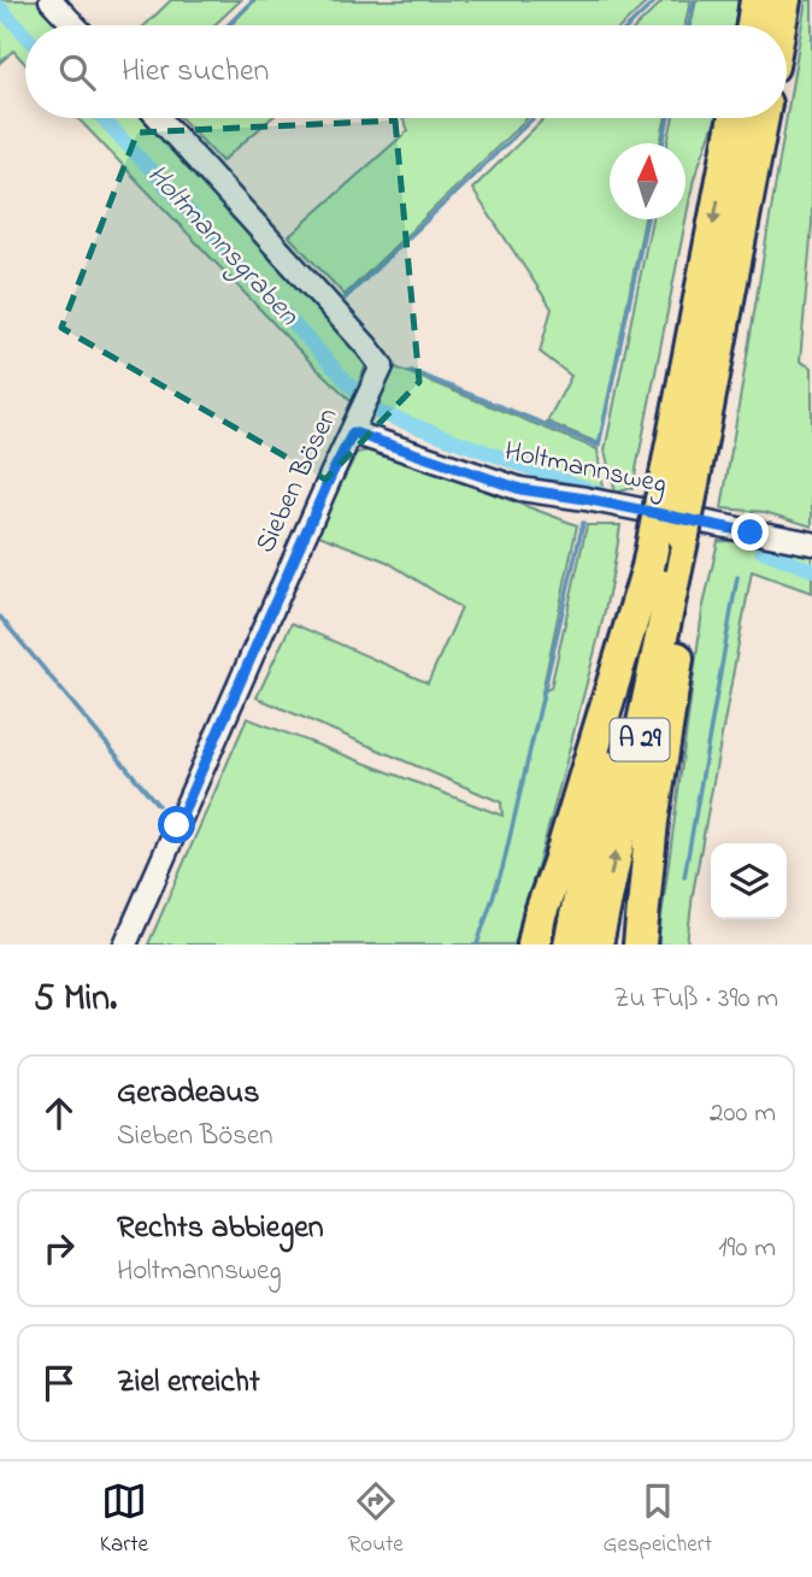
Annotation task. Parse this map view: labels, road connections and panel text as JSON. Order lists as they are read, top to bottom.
{
  "streets": {
    "highway": ["A 29"],
    "street": ["Holtmannsweg", "Sieben Bösen"]
  },
  "crossings": [
    ["Holtmannsweg", "Sieben Bösen"]
  ],
  "water": ["Holtmannsgraben"],
  "north": "top",
  "page": {
    "search": "Hier suchen",
    "heading": ["5 Min.", "Zu Fuß · 390 m"],
    "list": [
      ["Geradeaus", "Sieben Bösen", "200 m"],
      ["Rechts abbiegen", "Holtmannsweg", "190 m"],
      "Ziel erreicht"
    ],
    "nav": ["Karte", "Route", "Gespeichert"]
  }
}
